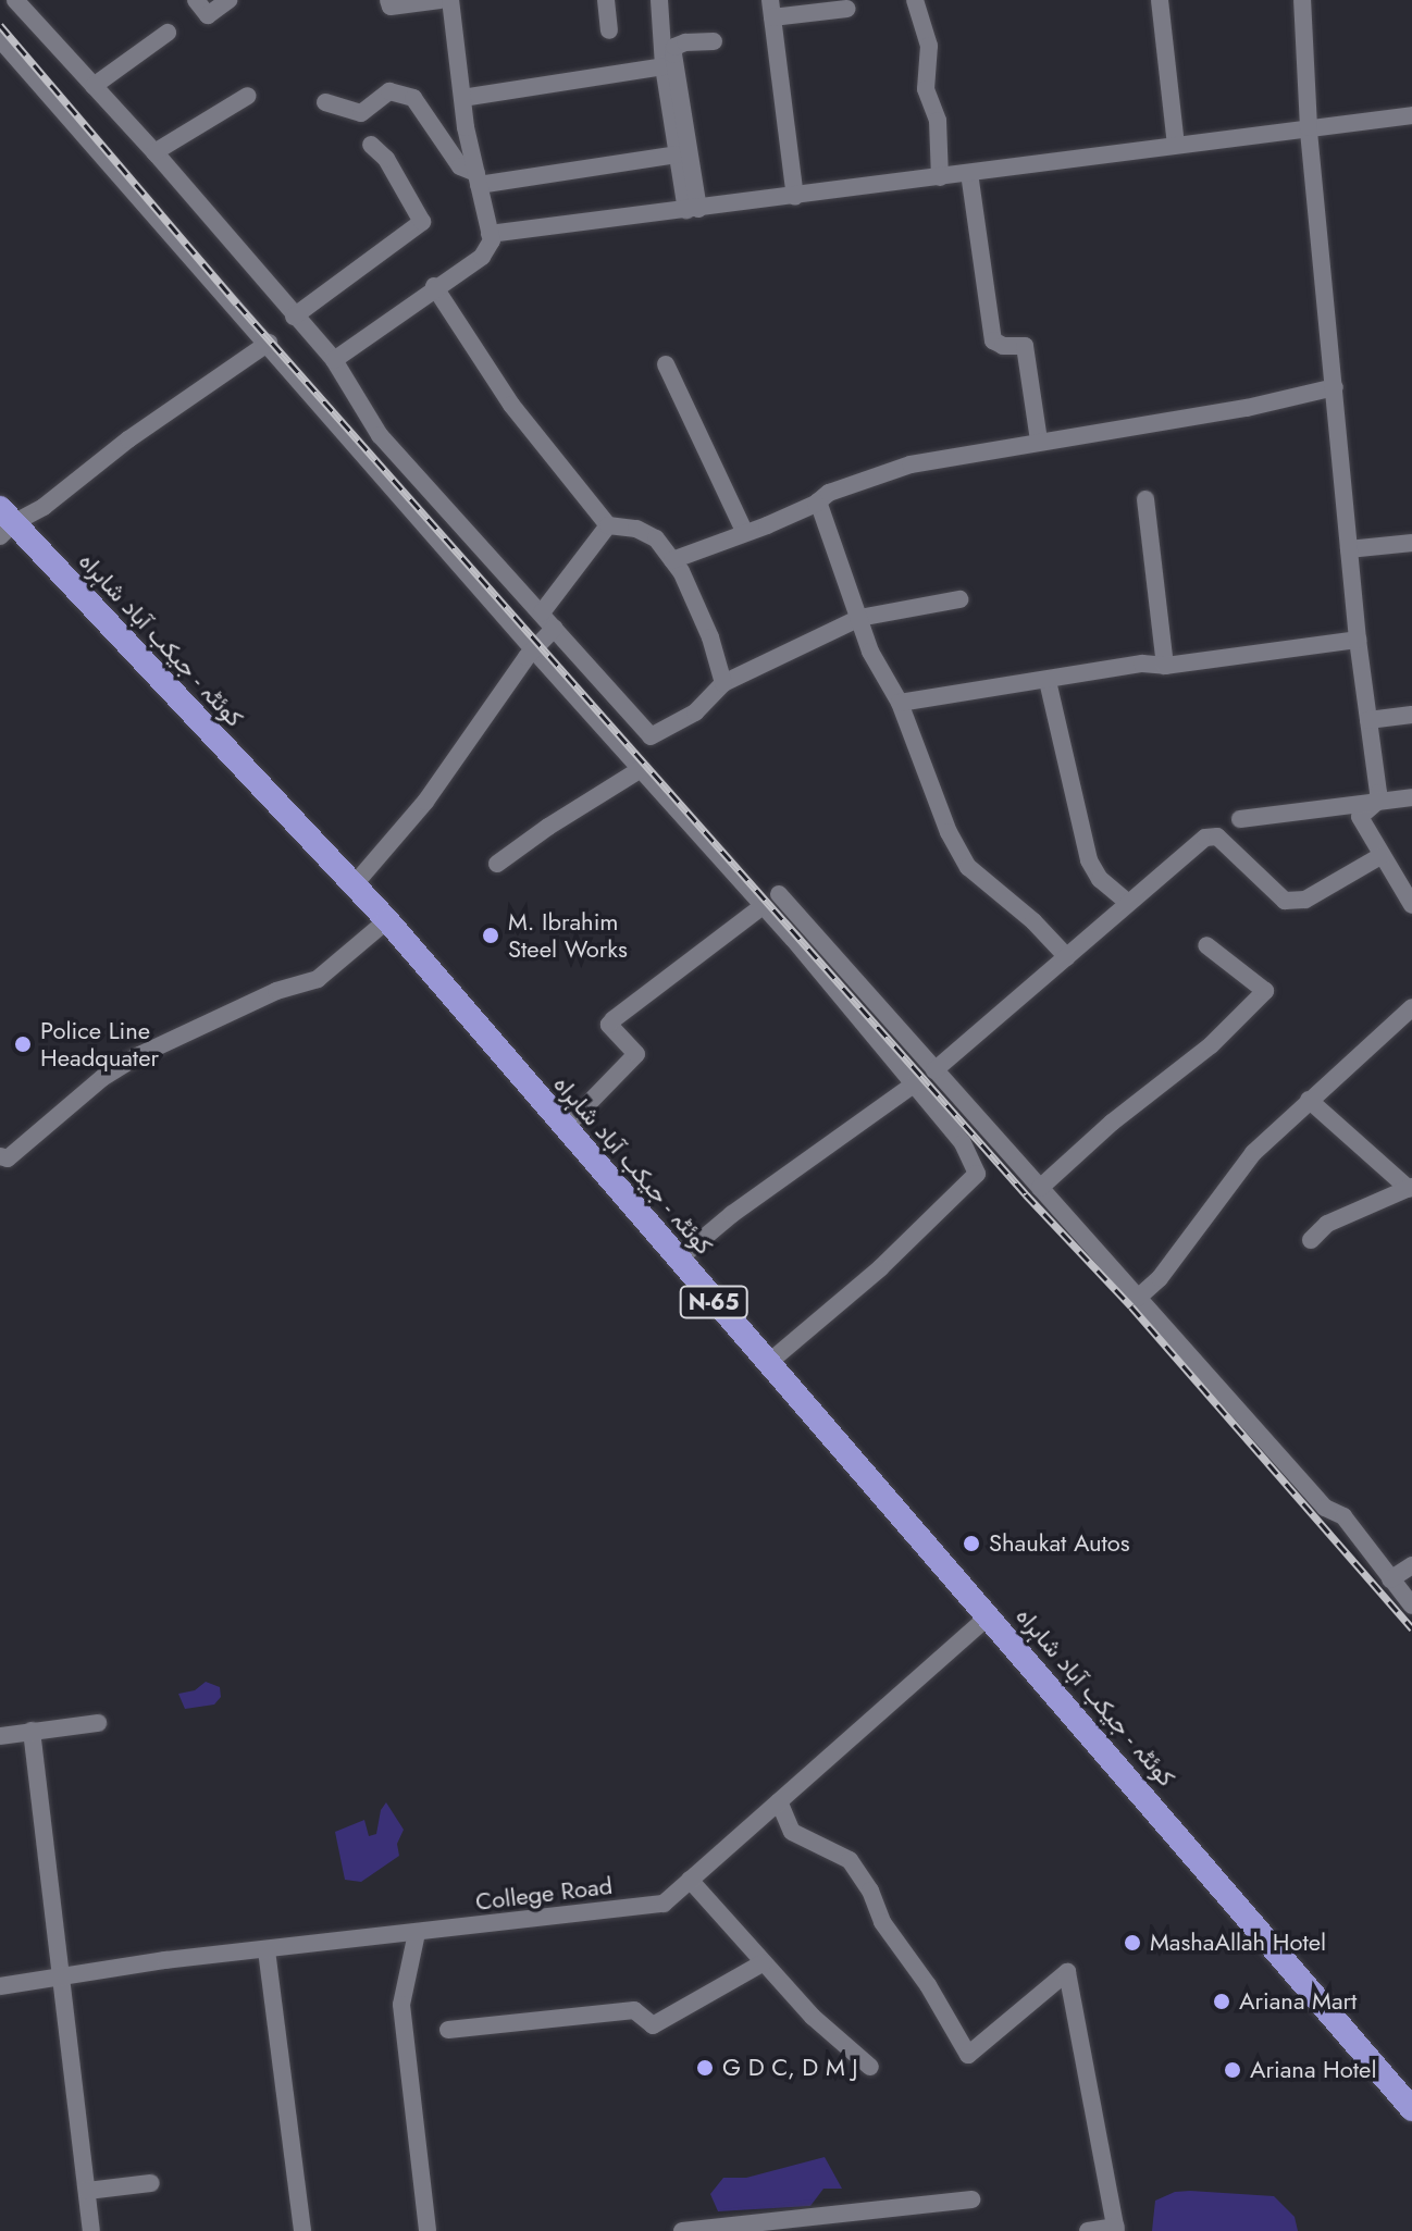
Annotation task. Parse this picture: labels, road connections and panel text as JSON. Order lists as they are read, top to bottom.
{
  "streets": {
    "highway": ["کوئٹہ - جیکب آباد شاہراہ", "N-65"],
    "street": ["College Road"]
  },
  "crossings": [
    ["کوئٹہ - جیکب آباد شاہراہ", "College Road"]
  ],
  "places": [
    "M. Ibrahim Steel Works",
    "Police Line Headquater",
    "Shaukat Autos",
    "MashaAllah Hotel",
    "Ariana Mart",
    "G D C, D M J",
    "Ariana Hotel"
  ]
}
